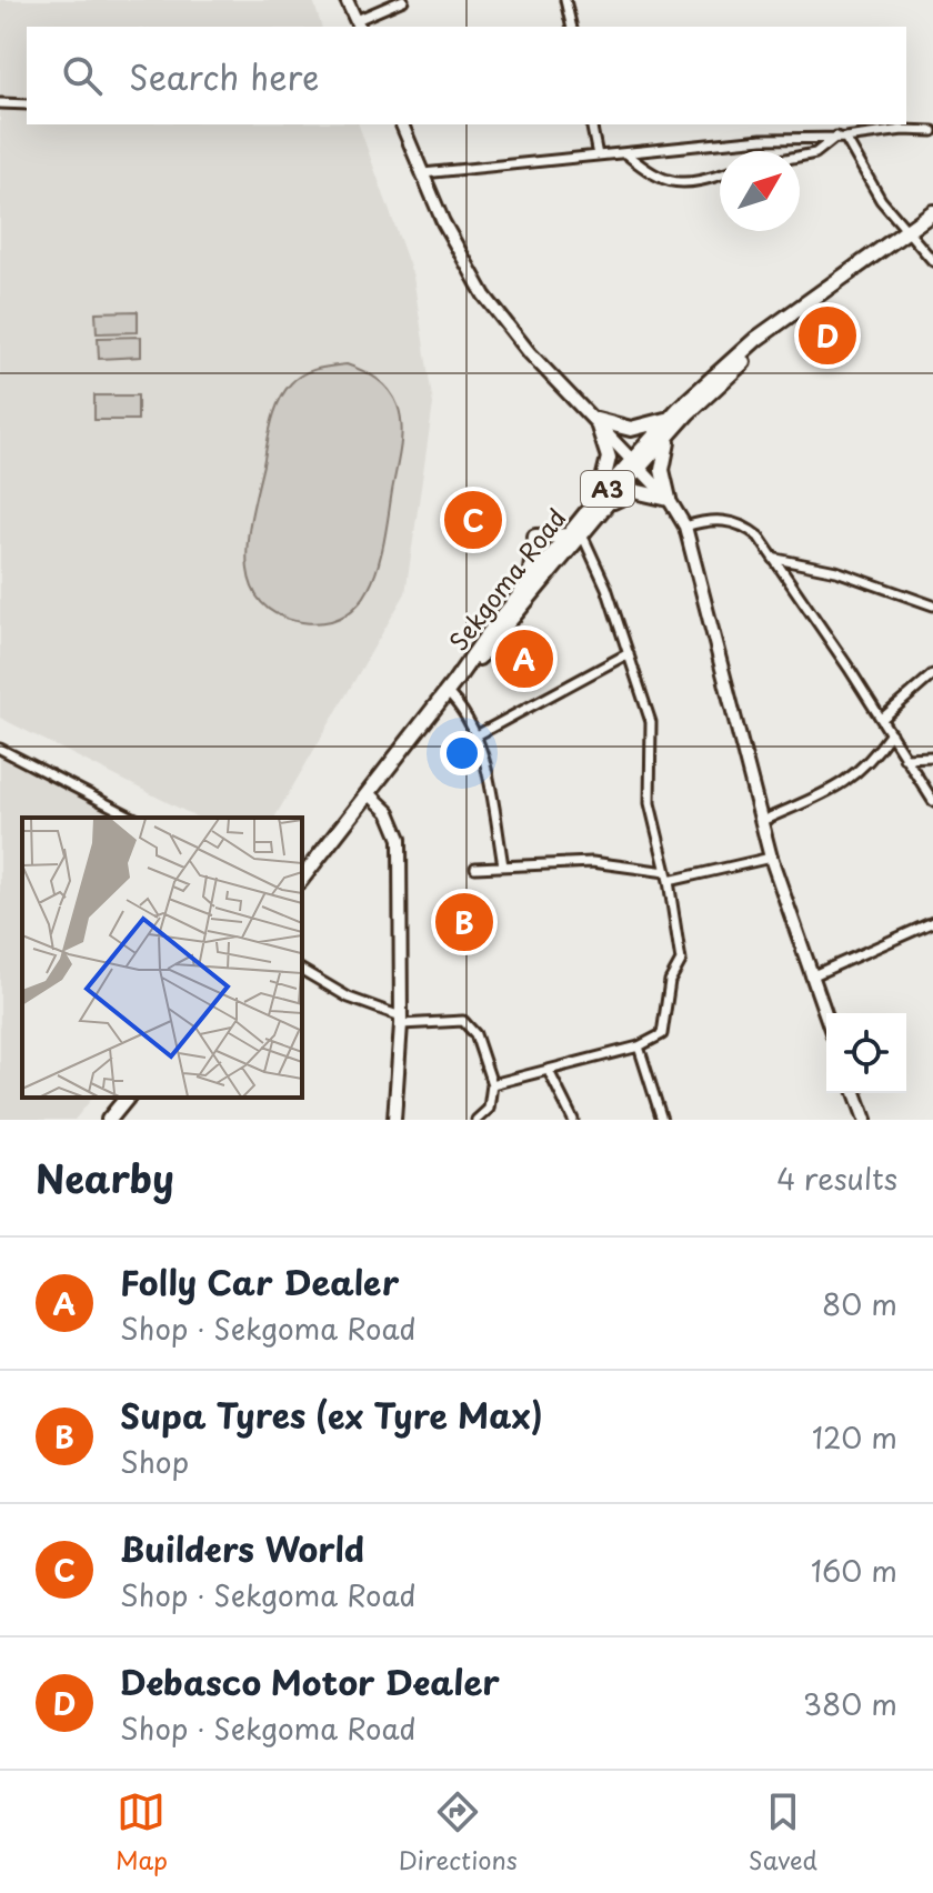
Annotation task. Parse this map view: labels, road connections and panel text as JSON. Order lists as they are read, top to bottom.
{
  "streets": {
    "highway": ["A3", "Sekgoma Road"]
  },
  "north": "top right",
  "page": {
    "search": "Search here",
    "pins": [
      "D",
      "C",
      "A",
      "B"
    ],
    "heading": ["Nearby", "4 results"],
    "list": [
      {
        "mark": "A",
        "name": "Folly Car Dealer",
        "note": "Shop · Sekgoma Road",
        "value": "80 m"
      },
      {
        "mark": "B",
        "name": "Supa Tyres (ex Tyre Max)",
        "note": "Shop",
        "value": "120 m"
      },
      {
        "mark": "C",
        "name": "Builders World",
        "note": "Shop · Sekgoma Road",
        "value": "160 m"
      },
      {
        "mark": "D",
        "name": "Debasco Motor Dealer",
        "note": "Shop · Sekgoma Road",
        "value": "380 m"
      }
    ],
    "nav": ["Map", "Directions", "Saved"]
  }
}
